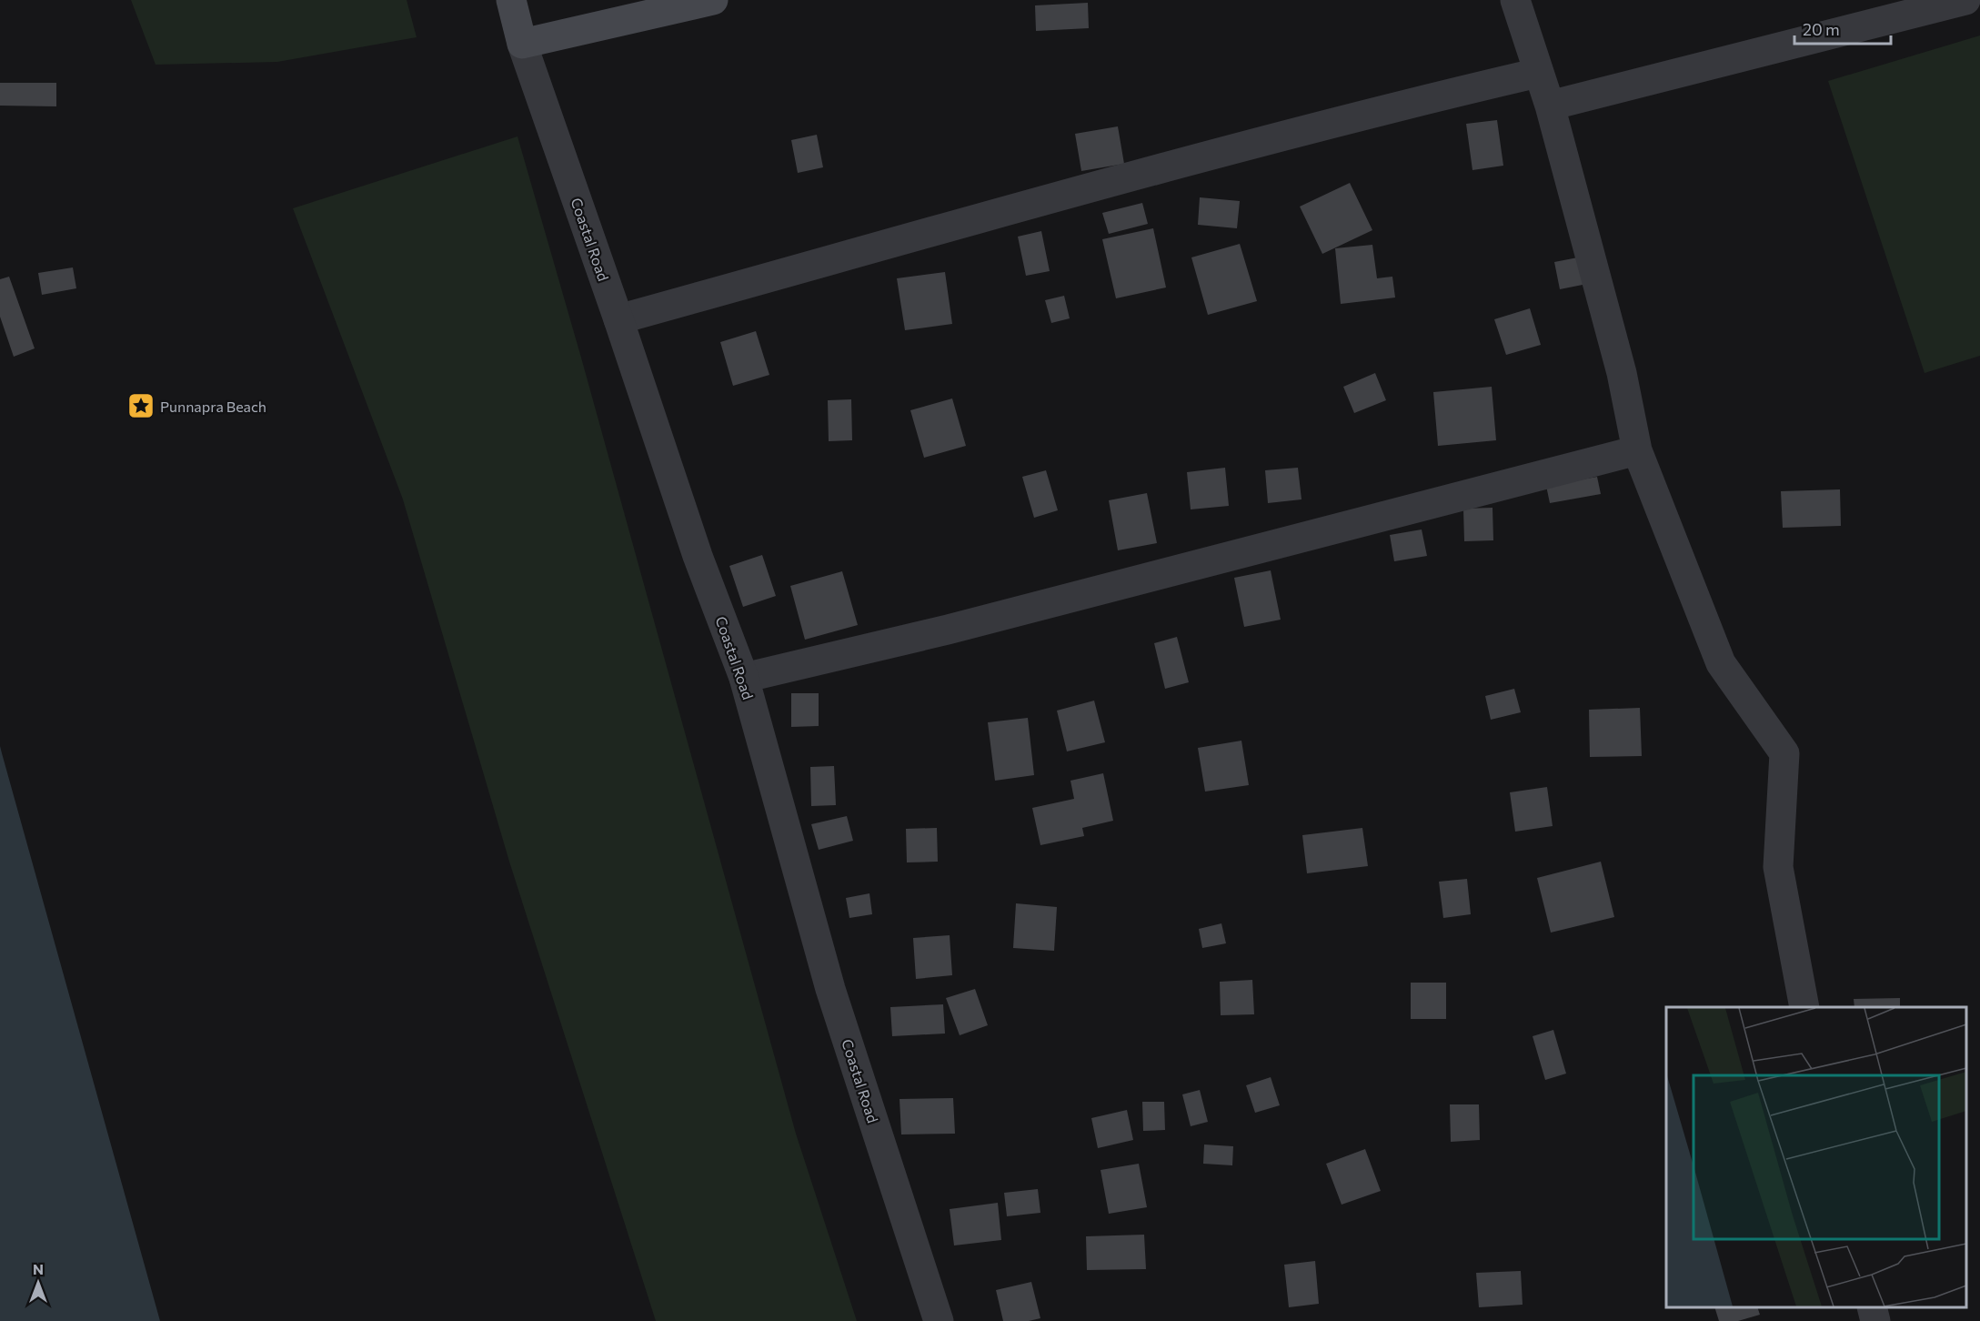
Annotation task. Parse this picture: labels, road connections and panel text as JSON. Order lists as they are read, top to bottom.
{
  "streets": {
    "main road": ["Coastal Road"]
  },
  "places": {
    "place": ["Punnapra Beach"]
  },
  "scale_bar": "20 m",
  "north": "top"
}
